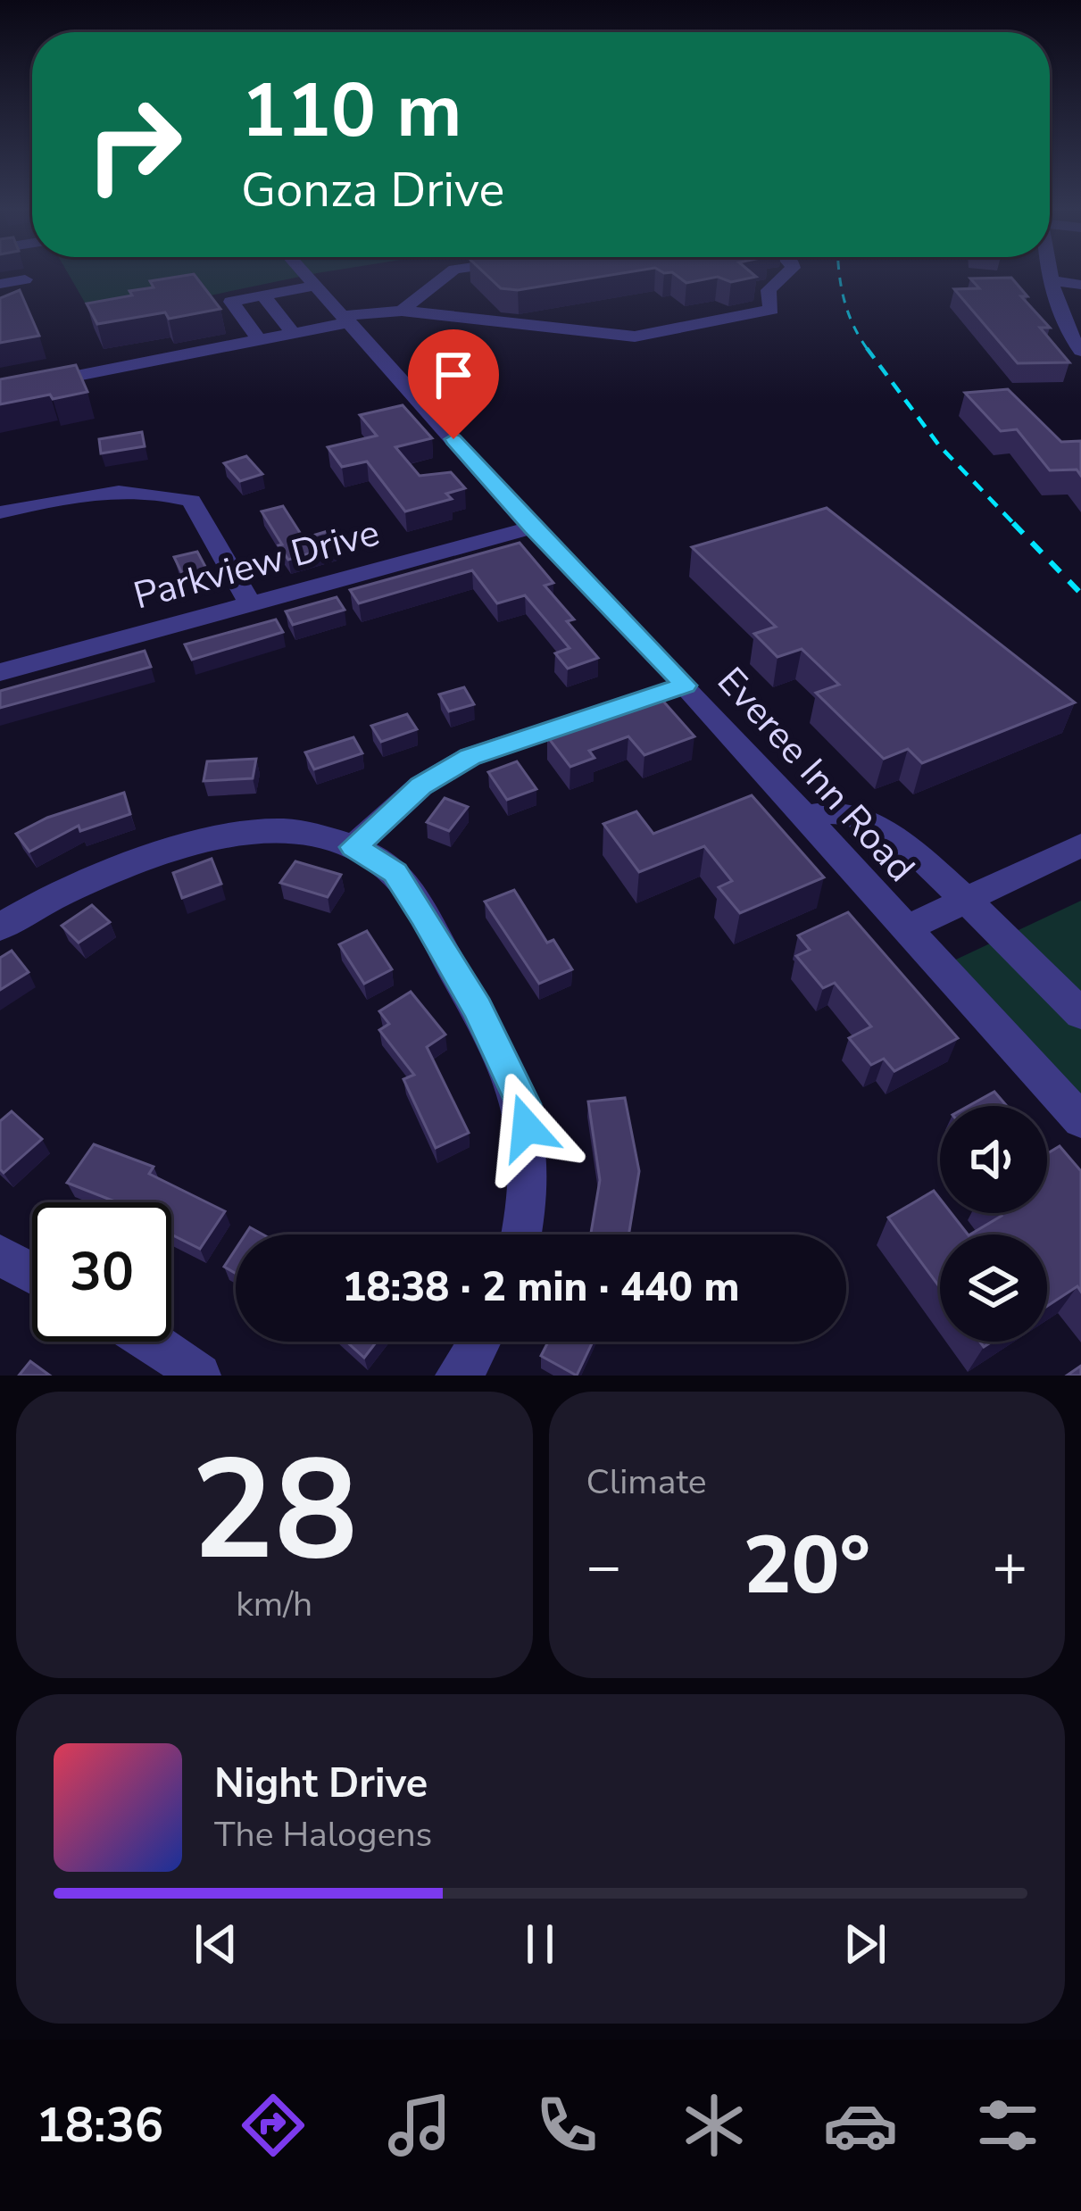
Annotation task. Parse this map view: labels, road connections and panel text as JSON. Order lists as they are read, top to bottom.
{
  "streets": {
    "street": ["Parkview Drive", "Everee Inn Road"]
  },
  "crossings": [
    ["Parkview Drive", "Everee Inn Road"]
  ],
  "page": {
    "turn": ["110 m", "Gonza Drive"],
    "limit": "30",
    "trip": "18:38 · 2 min · 440 m",
    "tile": [
      ["28", "km/h"],
      "Climate"
    ],
    "heat": ["−", "20°", "+"],
    "song": ["Night Drive", "The Halogens"],
    "tabs": "18:36"
  }
}
